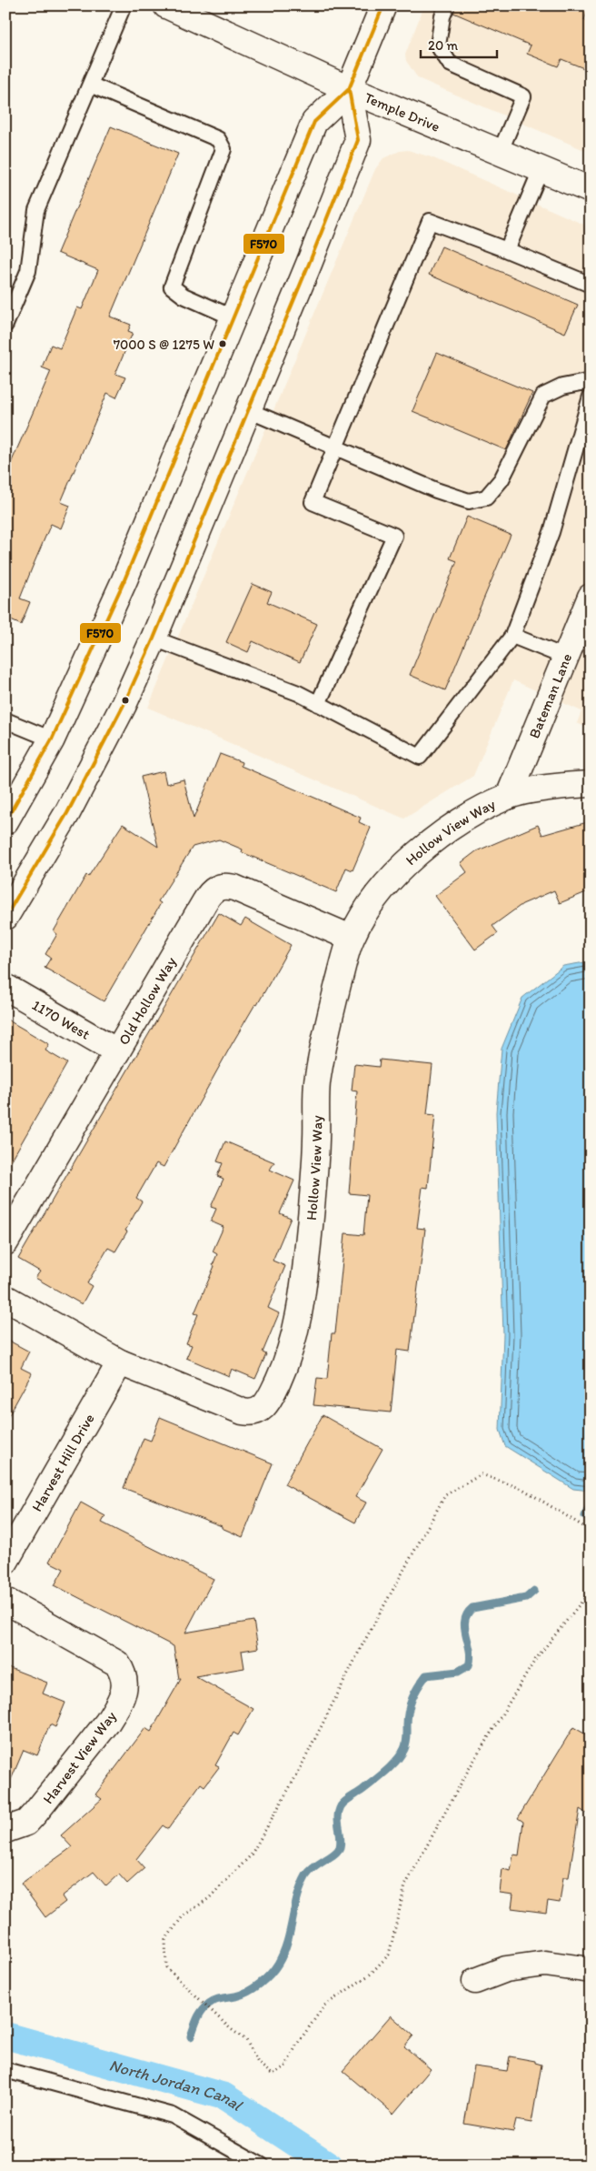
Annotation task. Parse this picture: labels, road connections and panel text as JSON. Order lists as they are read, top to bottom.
{
  "streets": {
    "street": [
      "Temple Drive",
      "Bateman Lane",
      "Hollow View Way",
      "Old Hollow Way",
      "1170 West",
      "Harvest Hill Drive",
      "Harvest View Way"
    ]
  },
  "crossings": [
    ["Bateman Lane", "Hollow View Way"],
    ["Hollow View Way", "Old Hollow Way"],
    ["Hollow View Way", "Harvest Hill Drive"],
    ["Old Hollow Way", "1170 West"]
  ],
  "water": ["North Jordan Canal"],
  "places": ["7000 S @ 1275 W"],
  "lines": ["transit line F570"],
  "scale_bar": "20 m"
}
